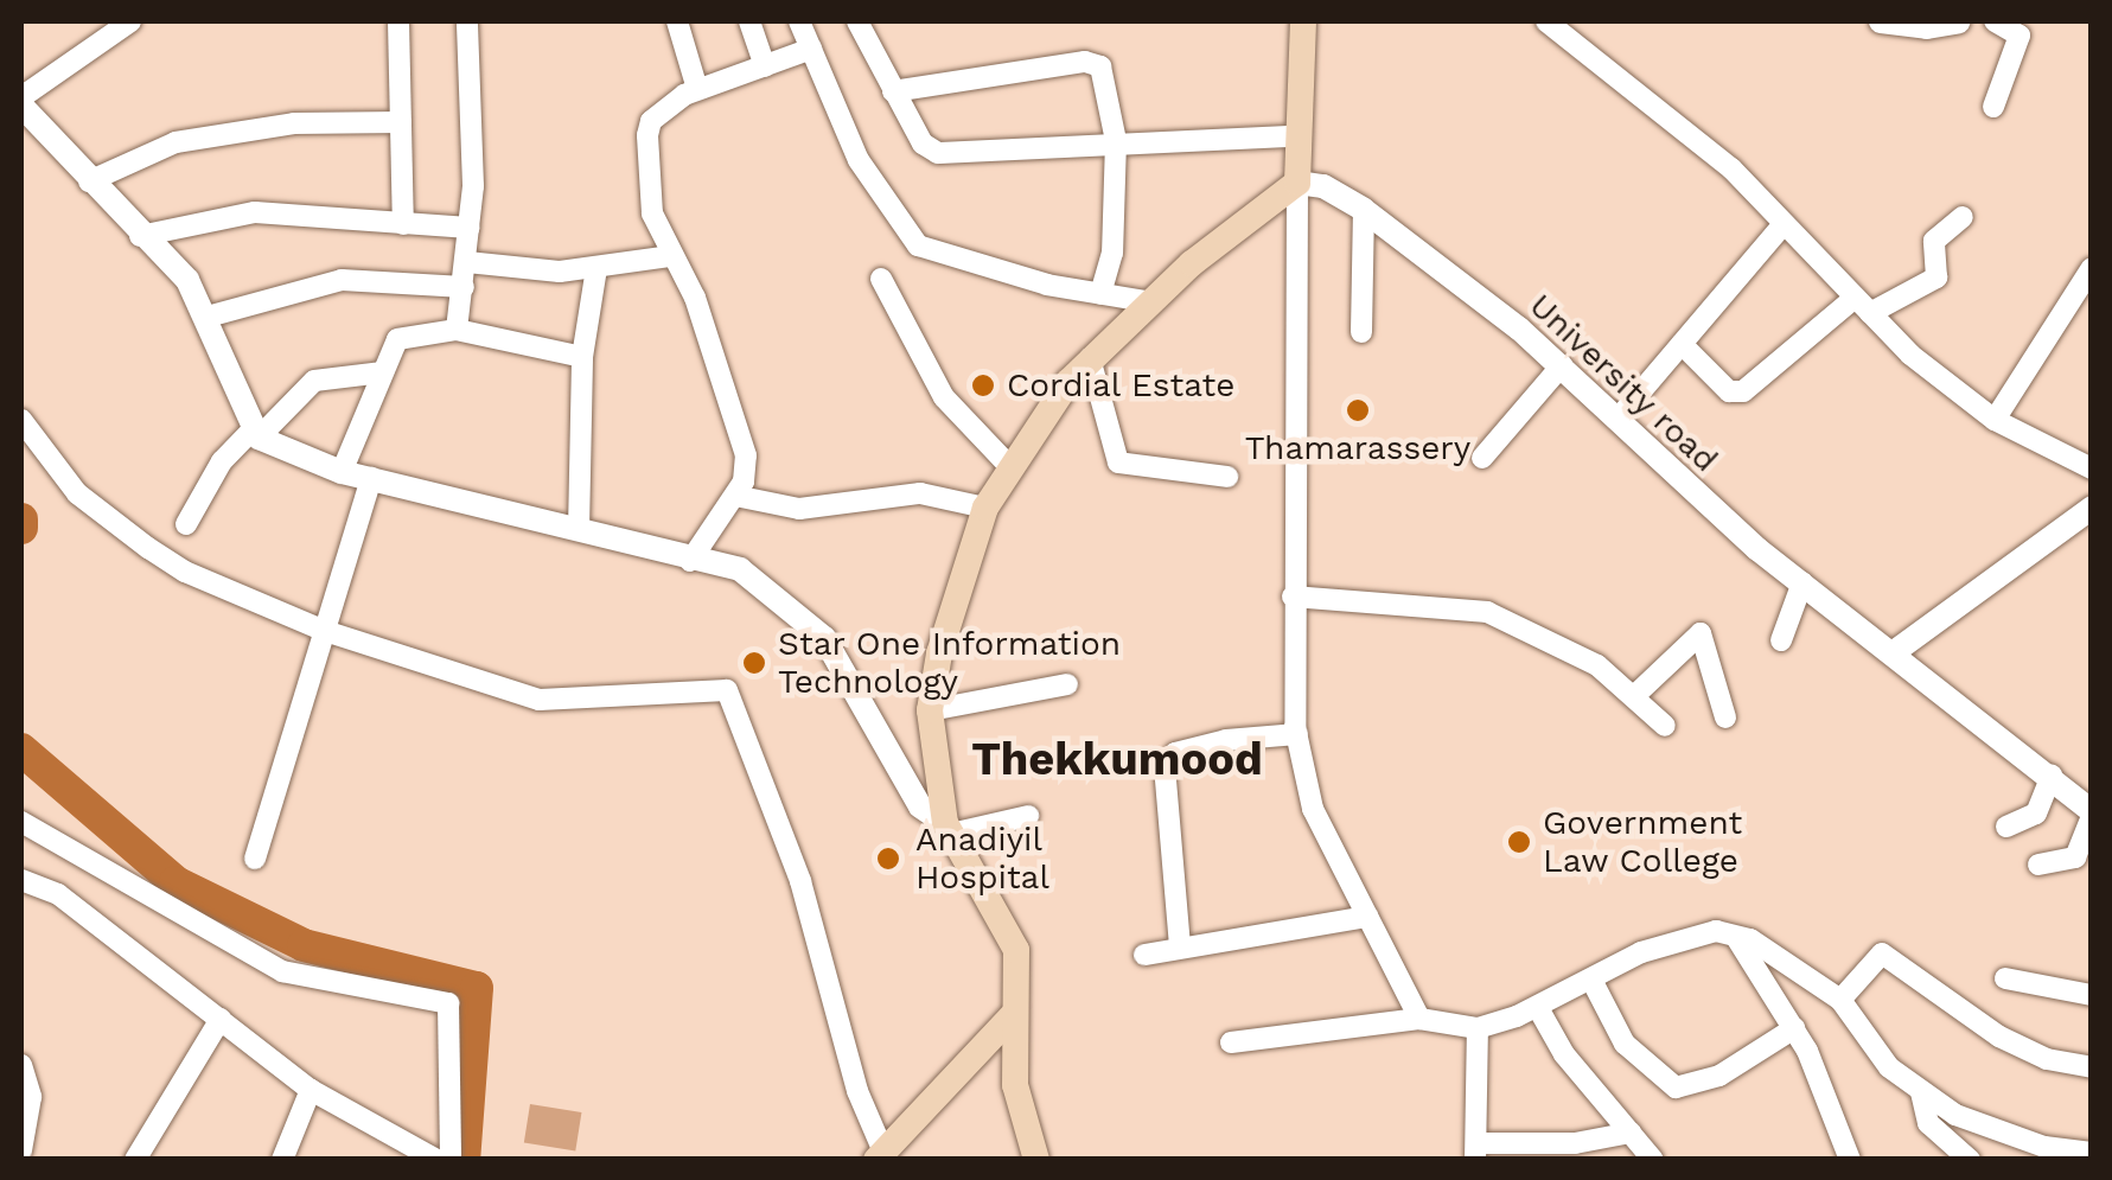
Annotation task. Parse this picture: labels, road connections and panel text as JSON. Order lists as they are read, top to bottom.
{
  "streets": {
    "street": ["University road"]
  },
  "districts": ["Thekkumood"],
  "places": [
    "Cordial Estate",
    "Thamarassery",
    "Star One Information Technology",
    "Government Law College",
    "Anadiyil Hospital"
  ]
}
